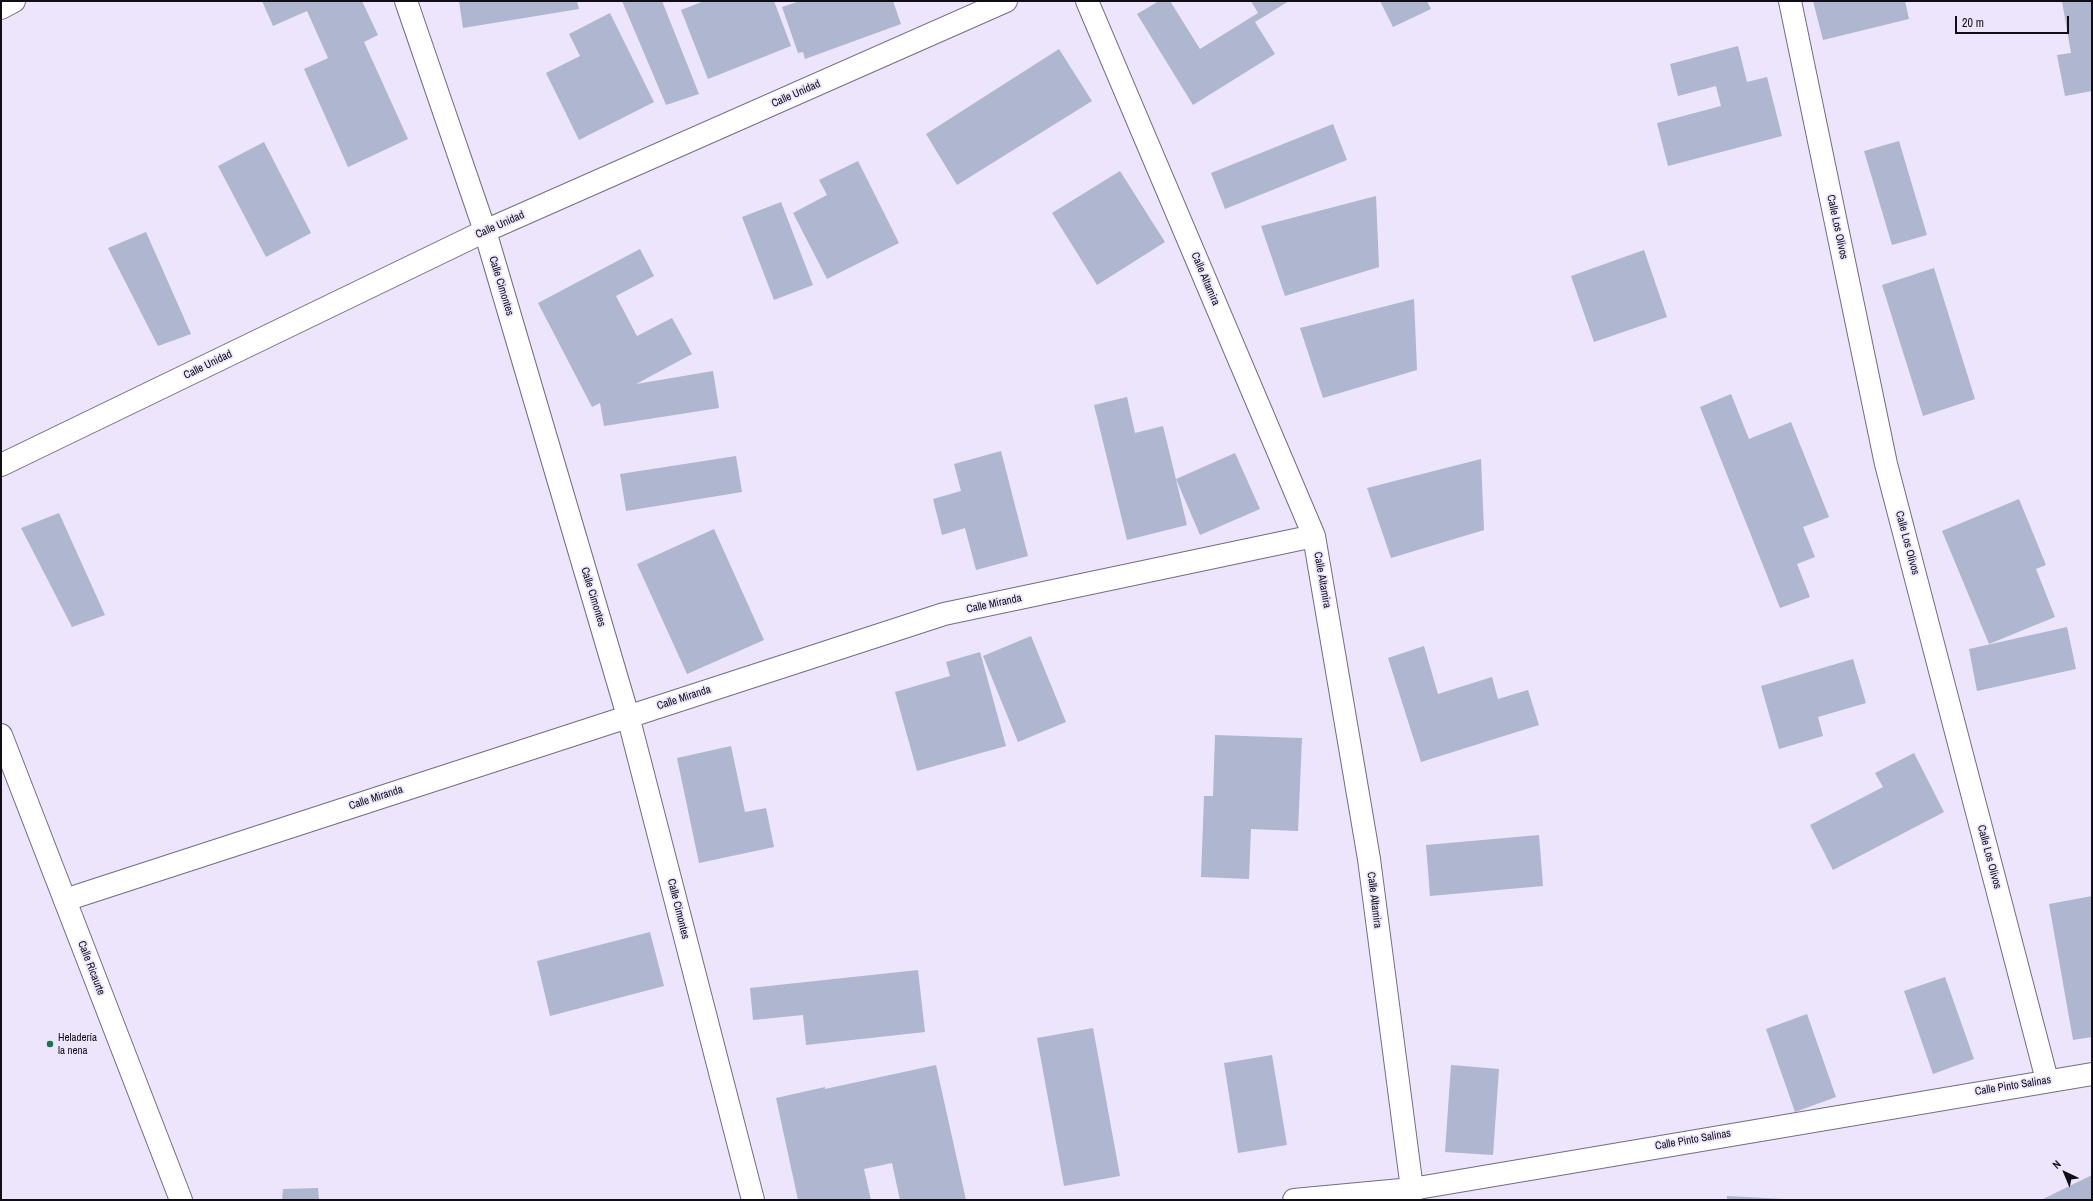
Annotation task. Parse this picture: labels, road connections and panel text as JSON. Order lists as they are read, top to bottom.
{
  "streets": {
    "street": [
      "Calle Unidad",
      "Calle Los Olivos",
      "Calle Altamira",
      "Calle Cimontes",
      "Calle Miranda",
      "Calle Ricaurte",
      "Calle Pinto Salinas"
    ]
  },
  "crossings": [
    ["Calle Unidad", "Calle Cimontes"],
    ["Calle Los Olivos", "Calle Pinto Salinas"],
    ["Calle Altamira", "Calle Miranda"],
    ["Calle Altamira", "Calle Pinto Salinas"],
    ["Calle Cimontes", "Calle Miranda"],
    ["Calle Miranda", "Calle Ricaurte"]
  ],
  "places": ["Heladería la nena"],
  "scale_bar": "20 m",
  "north": "top left"
}
